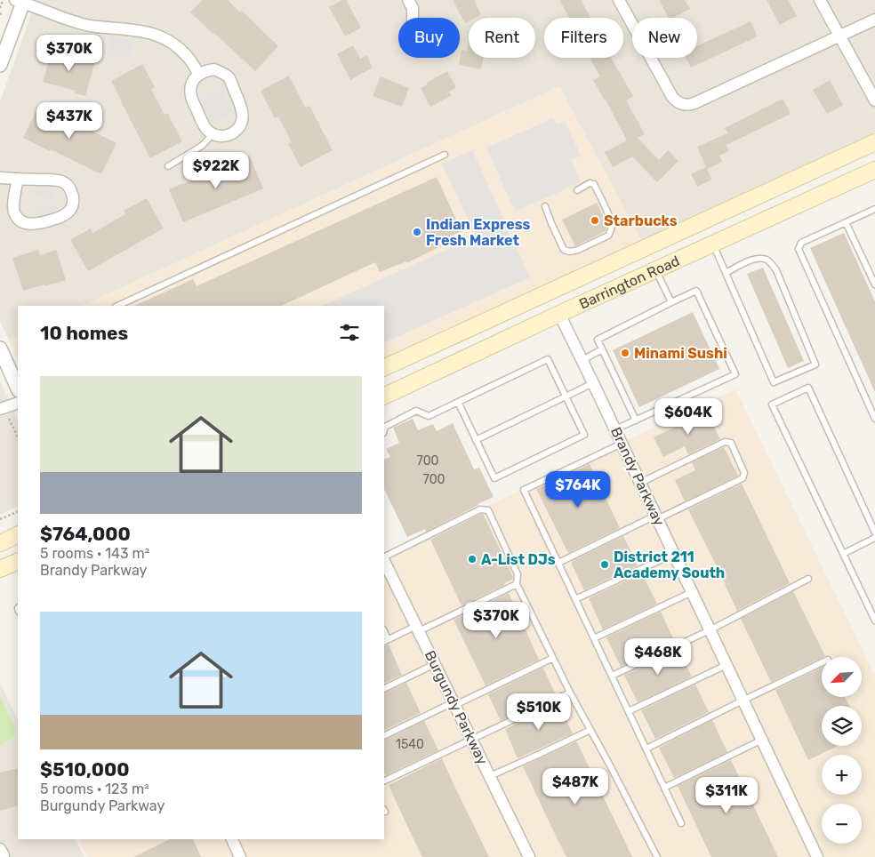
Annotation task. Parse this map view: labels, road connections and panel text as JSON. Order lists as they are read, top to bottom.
{
  "streets": {
    "main road": ["Barrington Road"],
    "street": ["Brandy Parkway", "Burgundy Parkway"]
  },
  "crossings": [
    ["Barrington Road", "Brandy Parkway"]
  ],
  "places": [
    "Starbucks",
    "Indian Express Fresh Market",
    "Minami Sushi",
    "A-List DJs",
    "District 211 Academy South"
  ],
  "house_numbers": ["700", "700", "1540"],
  "north": "bottom left",
  "page": {
    "chip": [
      "Buy",
      "Rent",
      "Filters",
      "New"
    ],
    "price": [
      "$370K",
      "$437K",
      "$922K",
      "$604K",
      "$764K",
      "$370K",
      "$468K",
      "$510K",
      "$487K",
      "$311K"
    ],
    "heading": "10 homes",
    "list": [
      {
        "name": "$764,000",
        "note": "5 rooms · 143 m² · Brandy Parkway"
      },
      {
        "name": "$510,000",
        "note": "5 rooms · 123 m² · Burgundy Parkway"
      }
    ],
    "map_buttons": ["+", "−"]
  }
}
